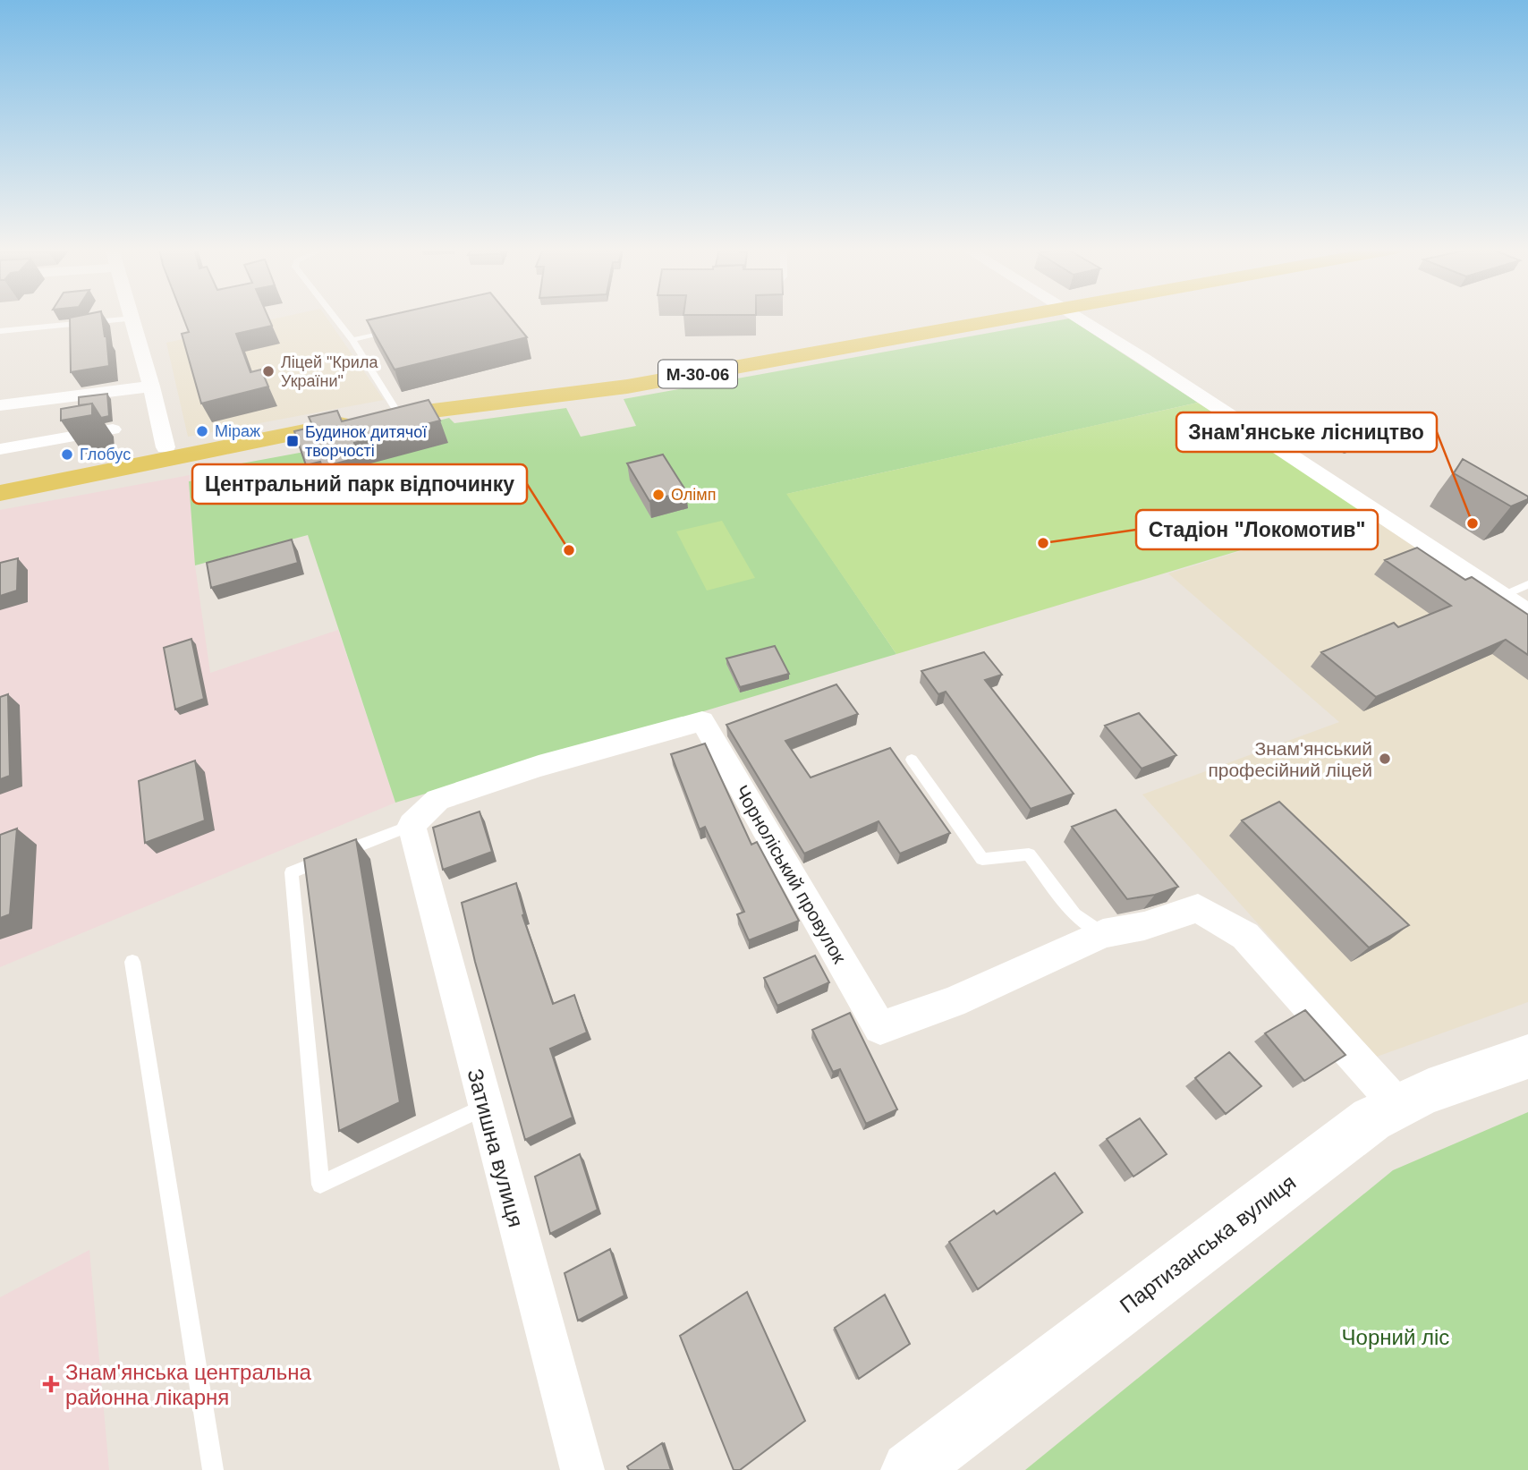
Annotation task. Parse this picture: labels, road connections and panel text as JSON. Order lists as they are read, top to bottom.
{
  "streets": {
    "main road": ["М-30-06"],
    "street": ["Чорноліський провулок", "Затишна вулиця", "Партизанська вулиця"]
  },
  "crossings": [
    ["Чорноліський провулок", "Затишна вулиця"]
  ],
  "parks": ["Чорний ліс"],
  "places": {
    "other": [
      "Ліцей \"Крила України\"",
      "Міраж",
      "Глобус",
      "Олімп",
      "Знам'янське лісництво",
      "Стадіон \"Локомотив\"",
      "Центральний парк відпочинку",
      "Знам'янський професійний ліцей"
    ],
    "transit": ["Будинок дитячої творчості"],
    "health": ["Знам'янська центральна районна лікарня"]
  }
}
